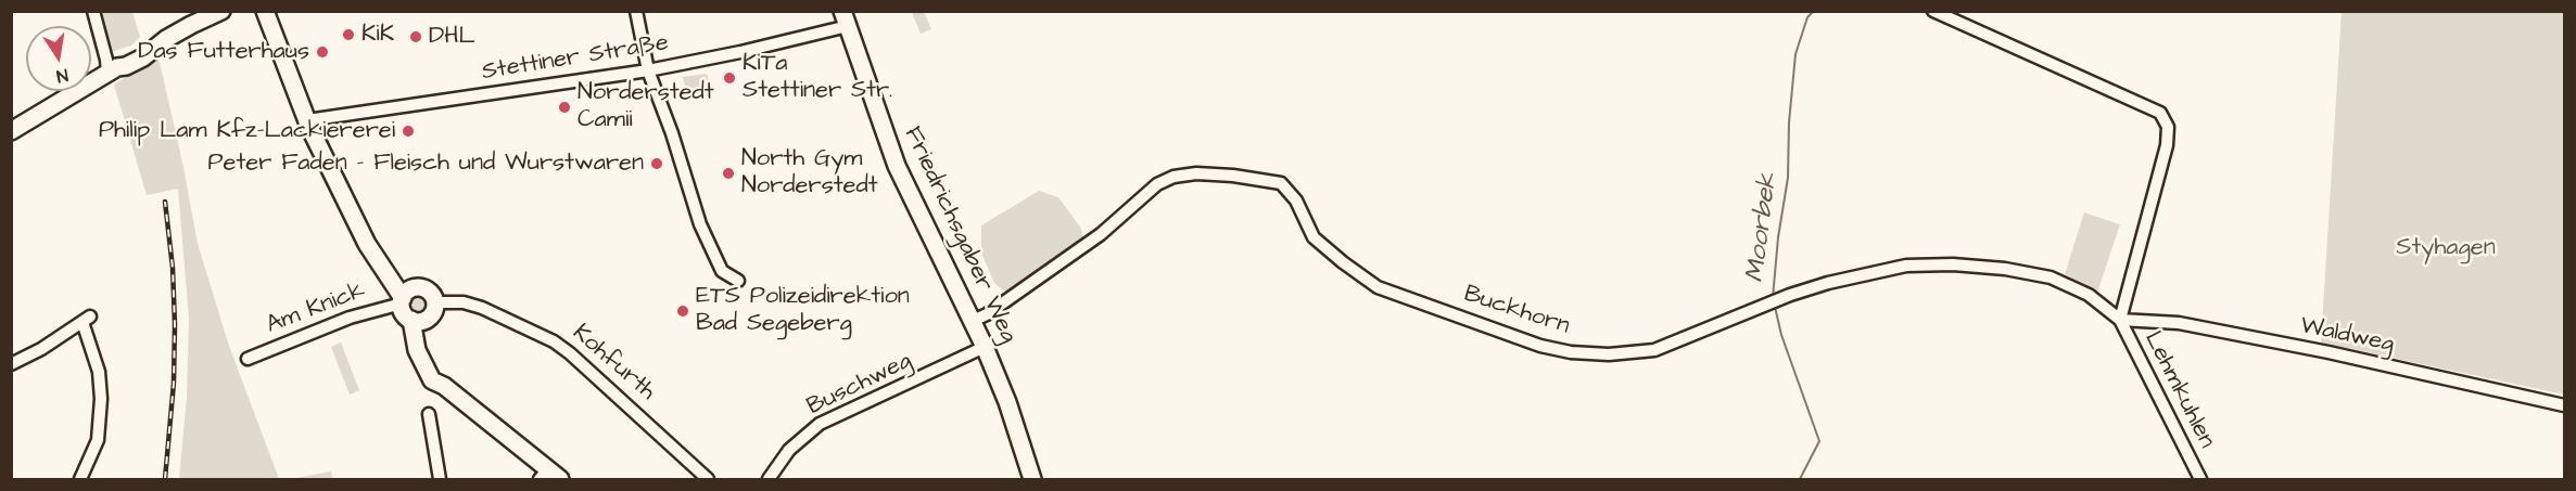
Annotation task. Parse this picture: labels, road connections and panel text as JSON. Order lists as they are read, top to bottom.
{
  "streets": {
    "street": [
      "Stettiner Straße",
      "Friedrichsgaber Weg",
      "Am Knick",
      "Buckhorn",
      "Waldweg",
      "Kohfurth",
      "Buschweg",
      "Lehmkuhlen"
    ]
  },
  "crossings": [
    ["Stettiner Straße", "Friedrichsgaber Weg"],
    ["Stettiner Straße", "Kohfurth"],
    ["Friedrichsgaber Weg", "Buckhorn"],
    ["Friedrichsgaber Weg", "Buschweg"],
    ["Am Knick", "Kohfurth"],
    ["Buckhorn", "Waldweg"],
    ["Buckhorn", "Lehmkuhlen"],
    ["Waldweg", "Lehmkuhlen"]
  ],
  "water": ["Moorbek"],
  "parks": ["Styhagen"],
  "places": [
    "KiK",
    "DHL",
    "Das Futterhaus",
    "KiTa Stettiner Str.",
    "Norderstedt Camii",
    "Philip Lam Kfz-Lackiererei",
    "Peter Faden - Fleisch und Wurstwaren",
    "North Gym Norderstedt",
    "ETS Polizeidirektion Bad Segeberg"
  ],
  "north": "bottom"
}
